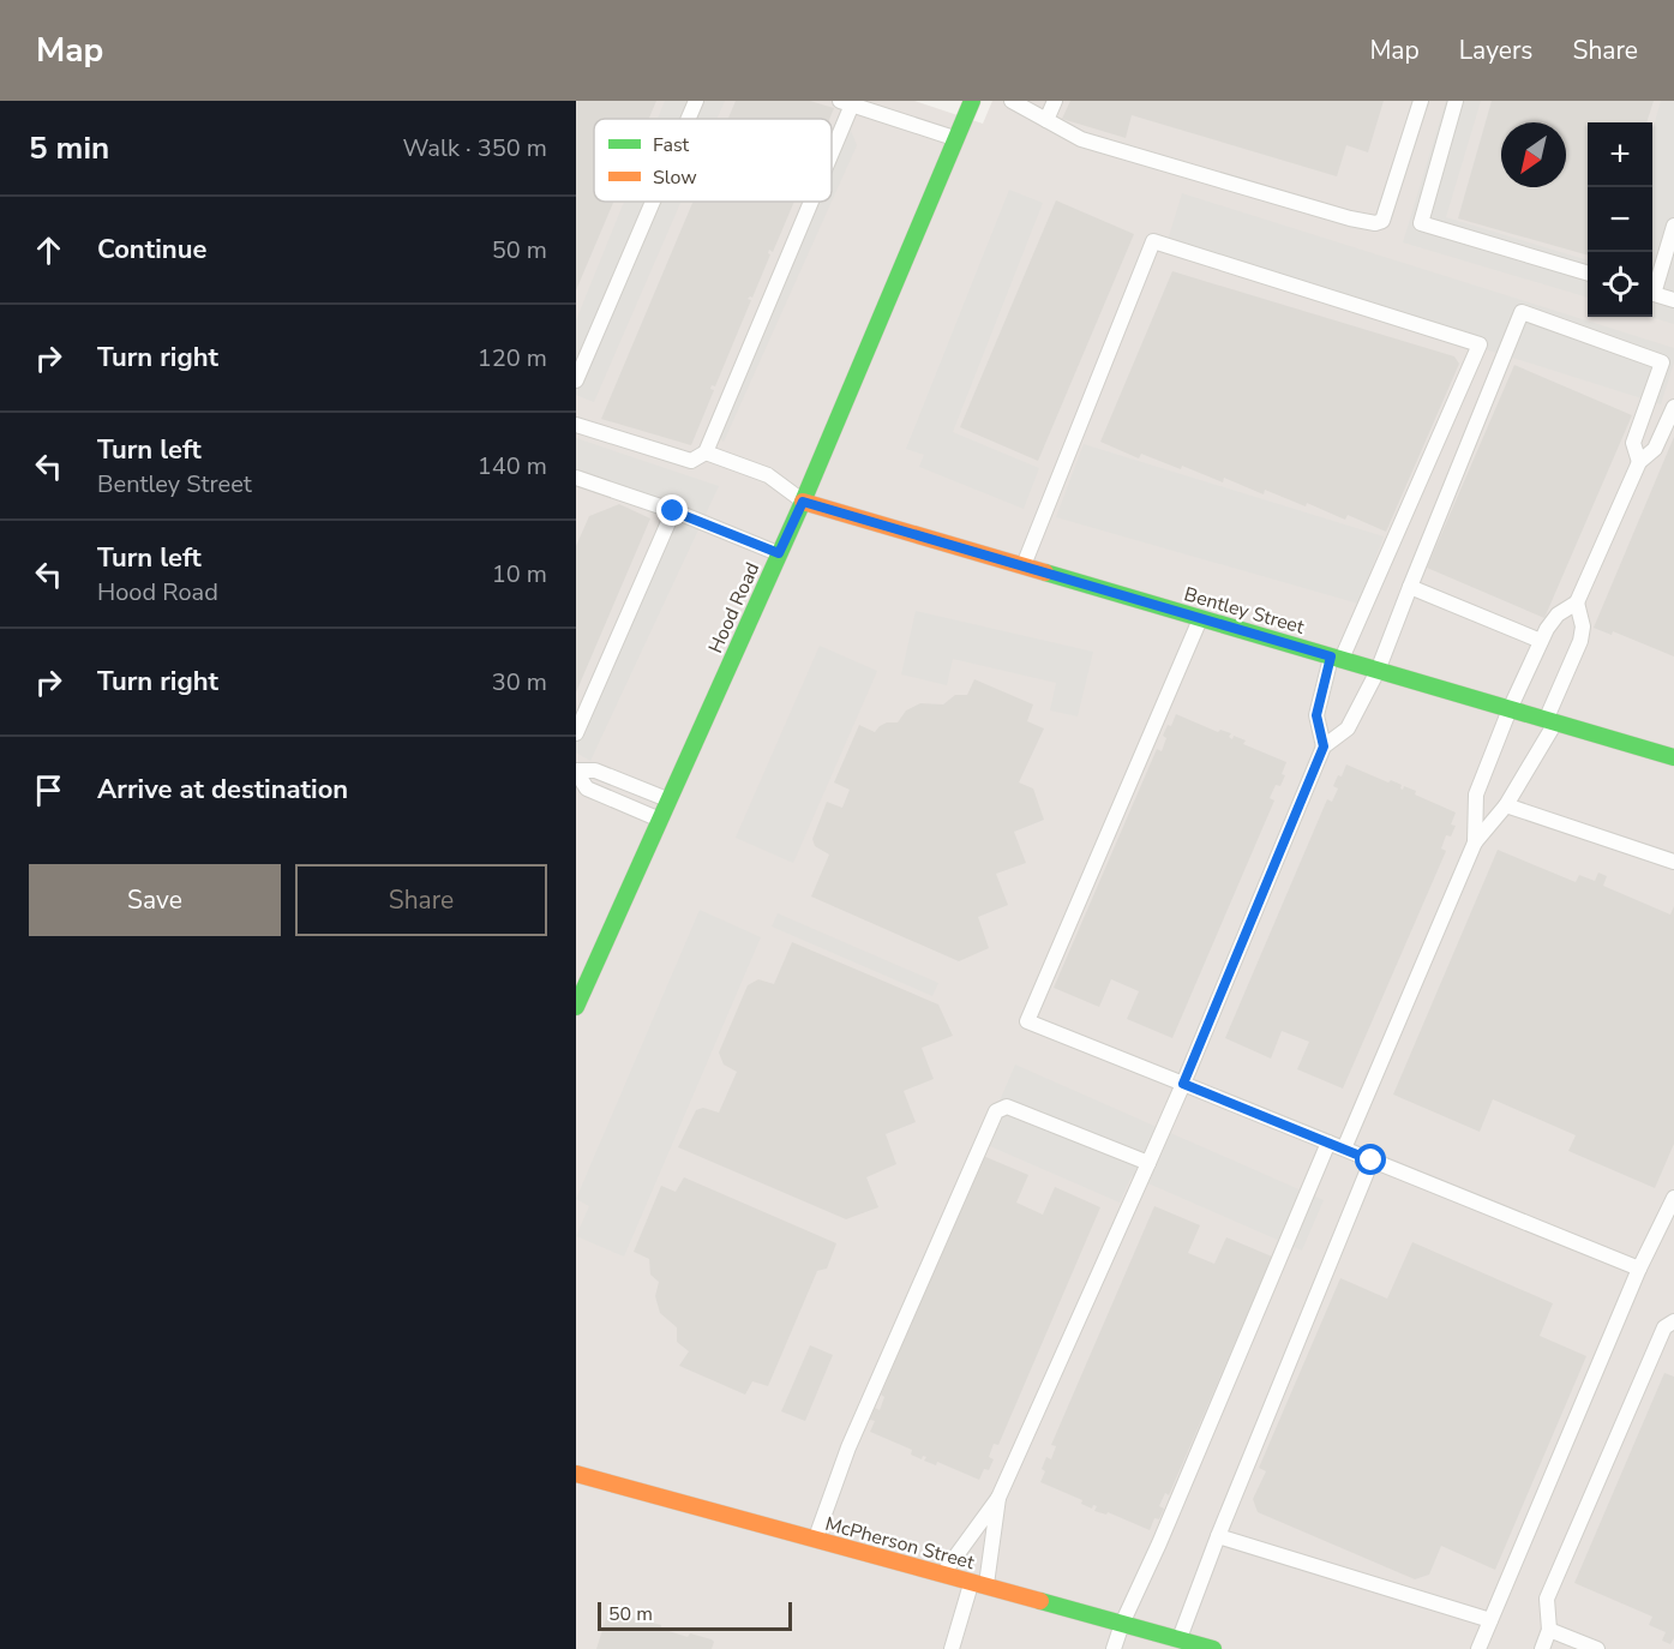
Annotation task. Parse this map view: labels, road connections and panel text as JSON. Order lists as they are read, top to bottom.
{
  "streets": {
    "street": ["Hood Road", "Bentley Street", "McPherson Street"]
  },
  "crossings": [
    ["Hood Road", "Bentley Street"]
  ],
  "legend": ["Fast", "Slow"],
  "scale_bar": "50 m",
  "north": "bottom left",
  "page": {
    "header": "Map",
    "nav": ["Map", "Layers", "Share"],
    "heading": ["5 min", "Walk · 350 m"],
    "map_buttons": ["+", "−"],
    "list": [
      ["Continue", "50 m"],
      ["Turn right", "120 m"],
      ["Turn left", "Bentley Street", "140 m"],
      ["Turn left", "Hood Road", "10 m"],
      ["Turn right", "30 m"],
      "Arrive at destination"
    ],
    "buttons": ["Save", "Share"],
    "scale": "50 m"
  }
}
